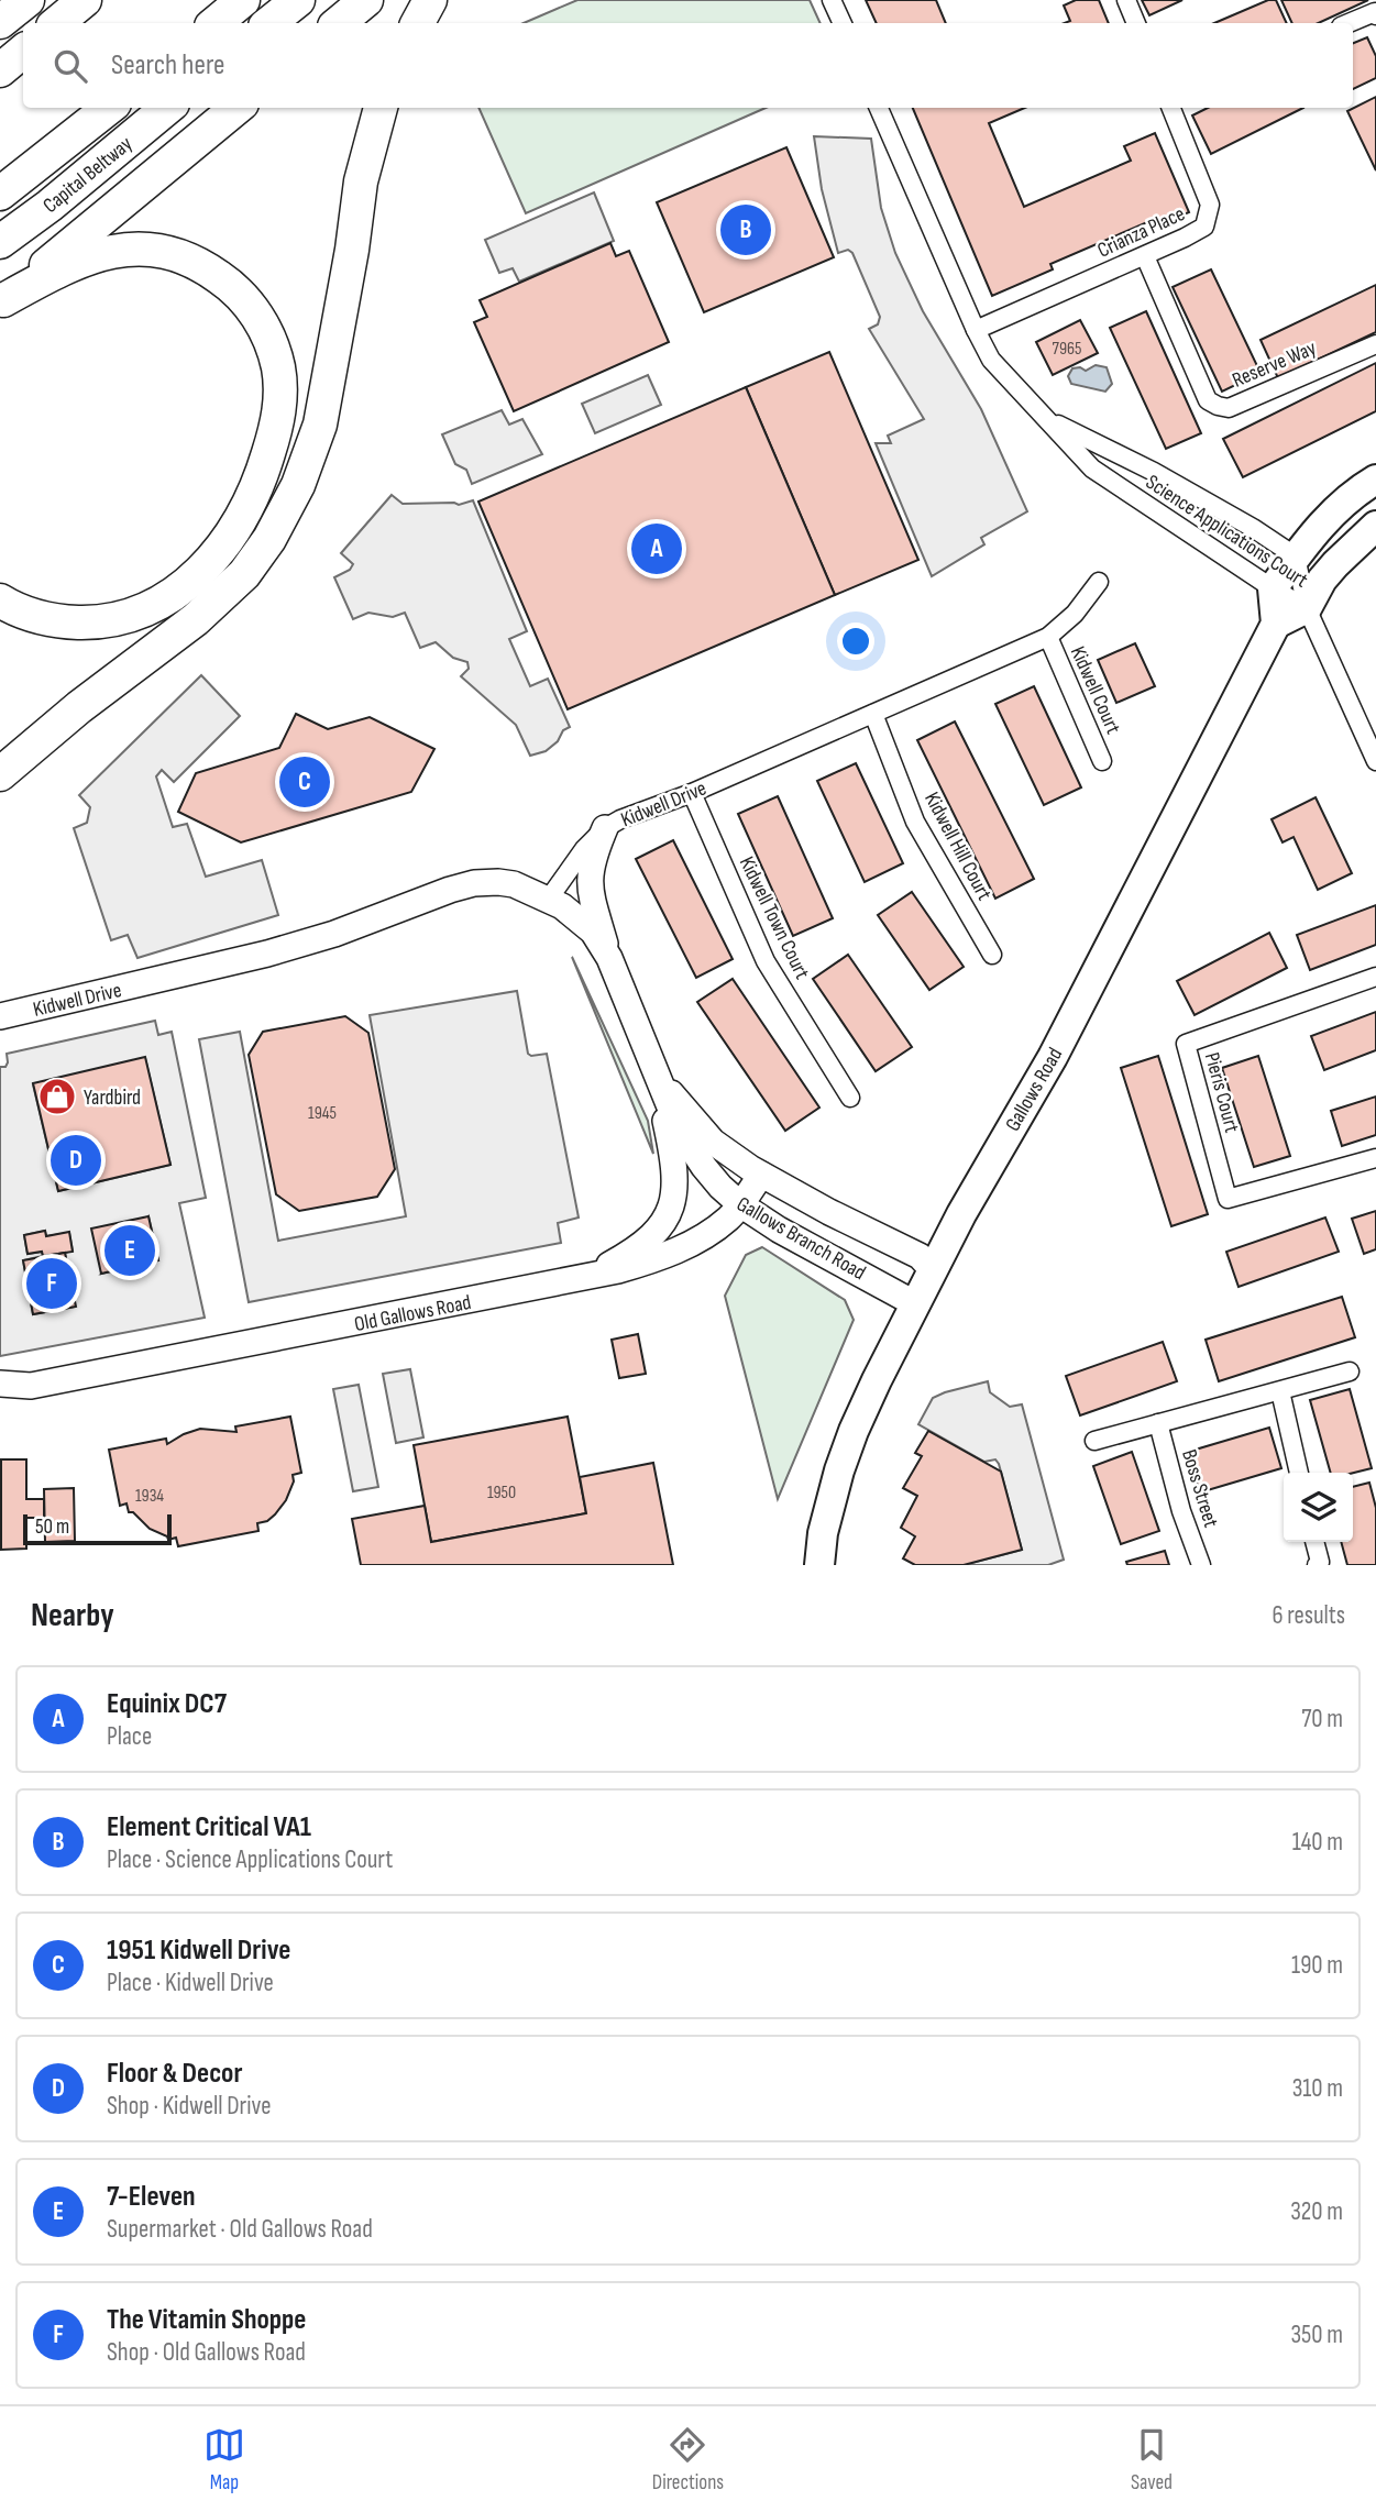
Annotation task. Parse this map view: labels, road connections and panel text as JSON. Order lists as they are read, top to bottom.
{
  "streets": {
    "highway": ["Capital Beltway"],
    "main road": ["Gallows Road"],
    "street": [
      "Crianza Place",
      "Reserve Way",
      "Science Applications Court",
      "Kidwell Court",
      "Kidwell Drive",
      "Kidwell Hill Court",
      "Kidwell Town Court",
      "Pieris Court",
      "Gallows Branch Road",
      "Old Gallows Road",
      "Boss Street"
    ]
  },
  "crossings": [
    ["Crianza Place", "Reserve Way"],
    ["Crianza Place", "Science Applications Court"],
    ["Kidwell Court", "Kidwell Drive"],
    ["Kidwell Drive", "Kidwell Hill Court"],
    ["Kidwell Drive", "Kidwell Town Court"],
    ["Kidwell Drive", "Gallows Branch Road"],
    ["Gallows Road", "Gallows Branch Road"],
    ["Gallows Branch Road", "Old Gallows Road"]
  ],
  "places": {
    "shop": ["Yardbird"]
  },
  "house_numbers": [
    "7965",
    "1945",
    "1950",
    "1934"
  ],
  "scale_bar": "50 m",
  "page": {
    "search": "Search here",
    "pins": [
      "B",
      "A",
      "C",
      "D",
      "E",
      "F"
    ],
    "scale": "50 m",
    "heading": ["Nearby", "6 results"],
    "list": [
      {
        "mark": "A",
        "name": "Equinix DC7",
        "note": "Place",
        "value": "70 m"
      },
      {
        "mark": "B",
        "name": "Element Critical VA1",
        "note": "Place · Science Applications Court",
        "value": "140 m"
      },
      {
        "mark": "C",
        "name": "1951 Kidwell Drive",
        "note": "Place · Kidwell Drive",
        "value": "190 m"
      },
      {
        "mark": "D",
        "name": "Floor & Decor",
        "note": "Shop · Kidwell Drive",
        "value": "310 m"
      },
      {
        "mark": "E",
        "name": "7-Eleven",
        "note": "Supermarket · Old Gallows Road",
        "value": "320 m"
      },
      {
        "mark": "F",
        "name": "The Vitamin Shoppe",
        "note": "Shop · Old Gallows Road",
        "value": "350 m"
      }
    ],
    "nav": ["Map", "Directions", "Saved"]
  }
}
